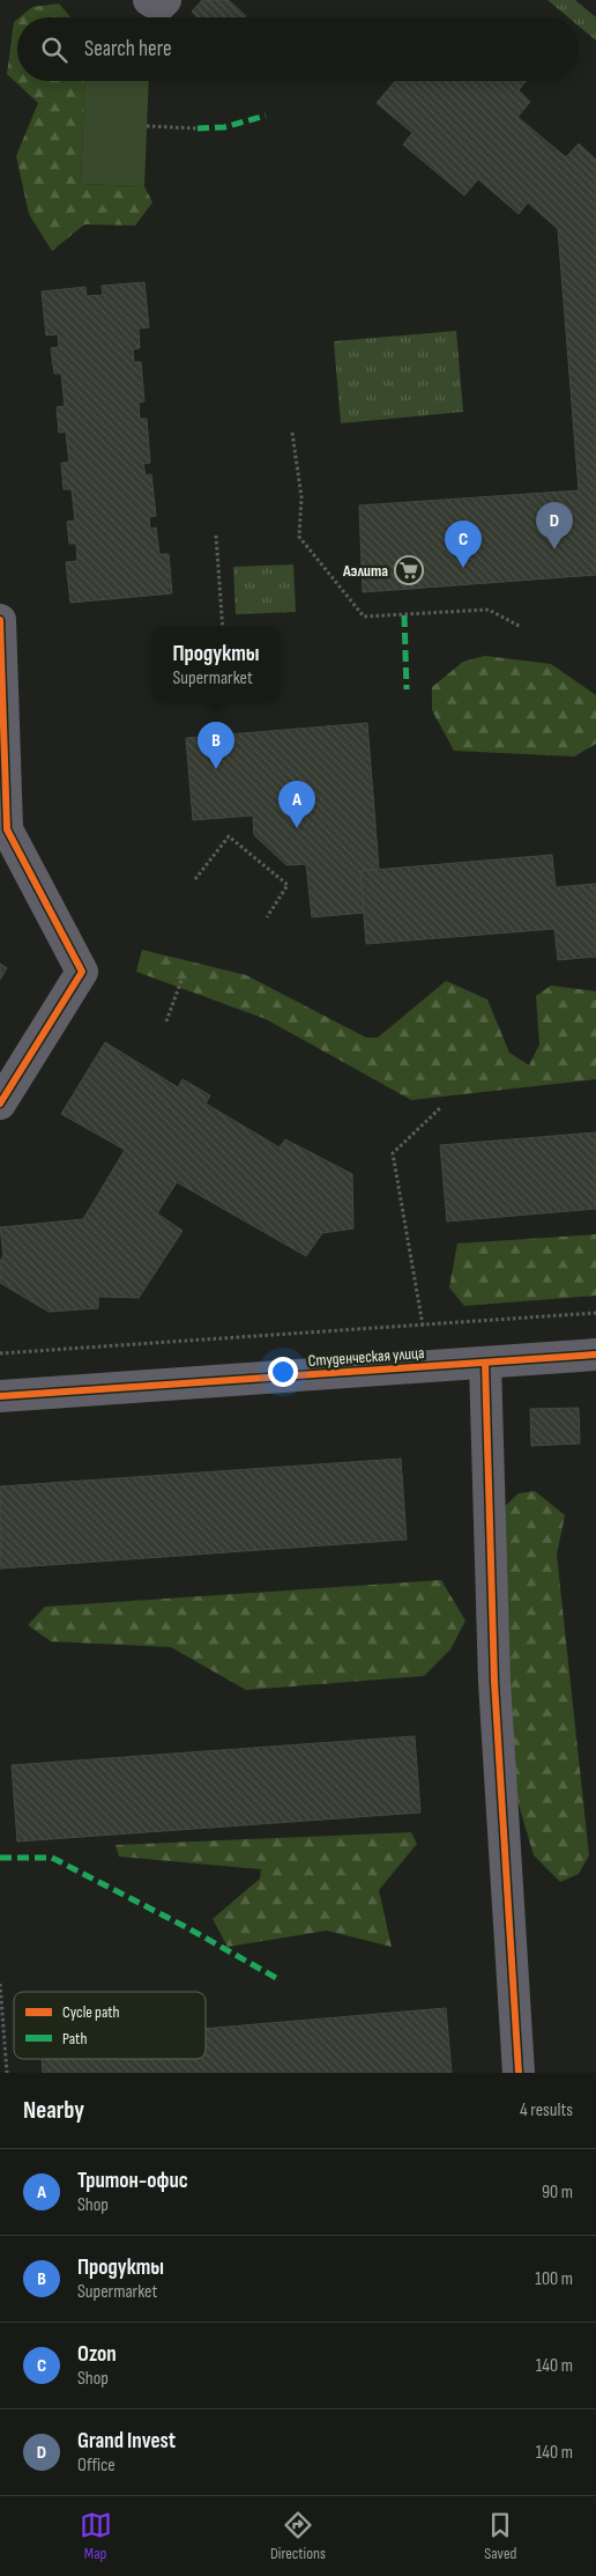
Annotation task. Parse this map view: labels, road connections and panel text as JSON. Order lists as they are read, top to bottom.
{
  "streets": {
    "street": ["Студенческая улица"]
  },
  "places": {
    "supermarket": ["Аэлита"]
  },
  "legend": ["Cycle path", "Path"],
  "page": {
    "search": "Search here",
    "pins": [
      "D",
      "C",
      "B",
      "A"
    ],
    "popup": ["Продукты", "Supermarket"],
    "heading": ["Nearby", "4 results"],
    "list": [
      {
        "mark": "A",
        "name": "Тритон-офис",
        "note": "Shop",
        "value": "90 m"
      },
      {
        "mark": "B",
        "name": "Продукты",
        "note": "Supermarket",
        "value": "100 m"
      },
      {
        "mark": "C",
        "name": "Ozon",
        "note": "Shop",
        "value": "140 m"
      },
      {
        "mark": "D",
        "name": "Grand Invest",
        "note": "Office",
        "value": "140 m"
      }
    ],
    "nav": ["Map", "Directions", "Saved"]
  }
}
